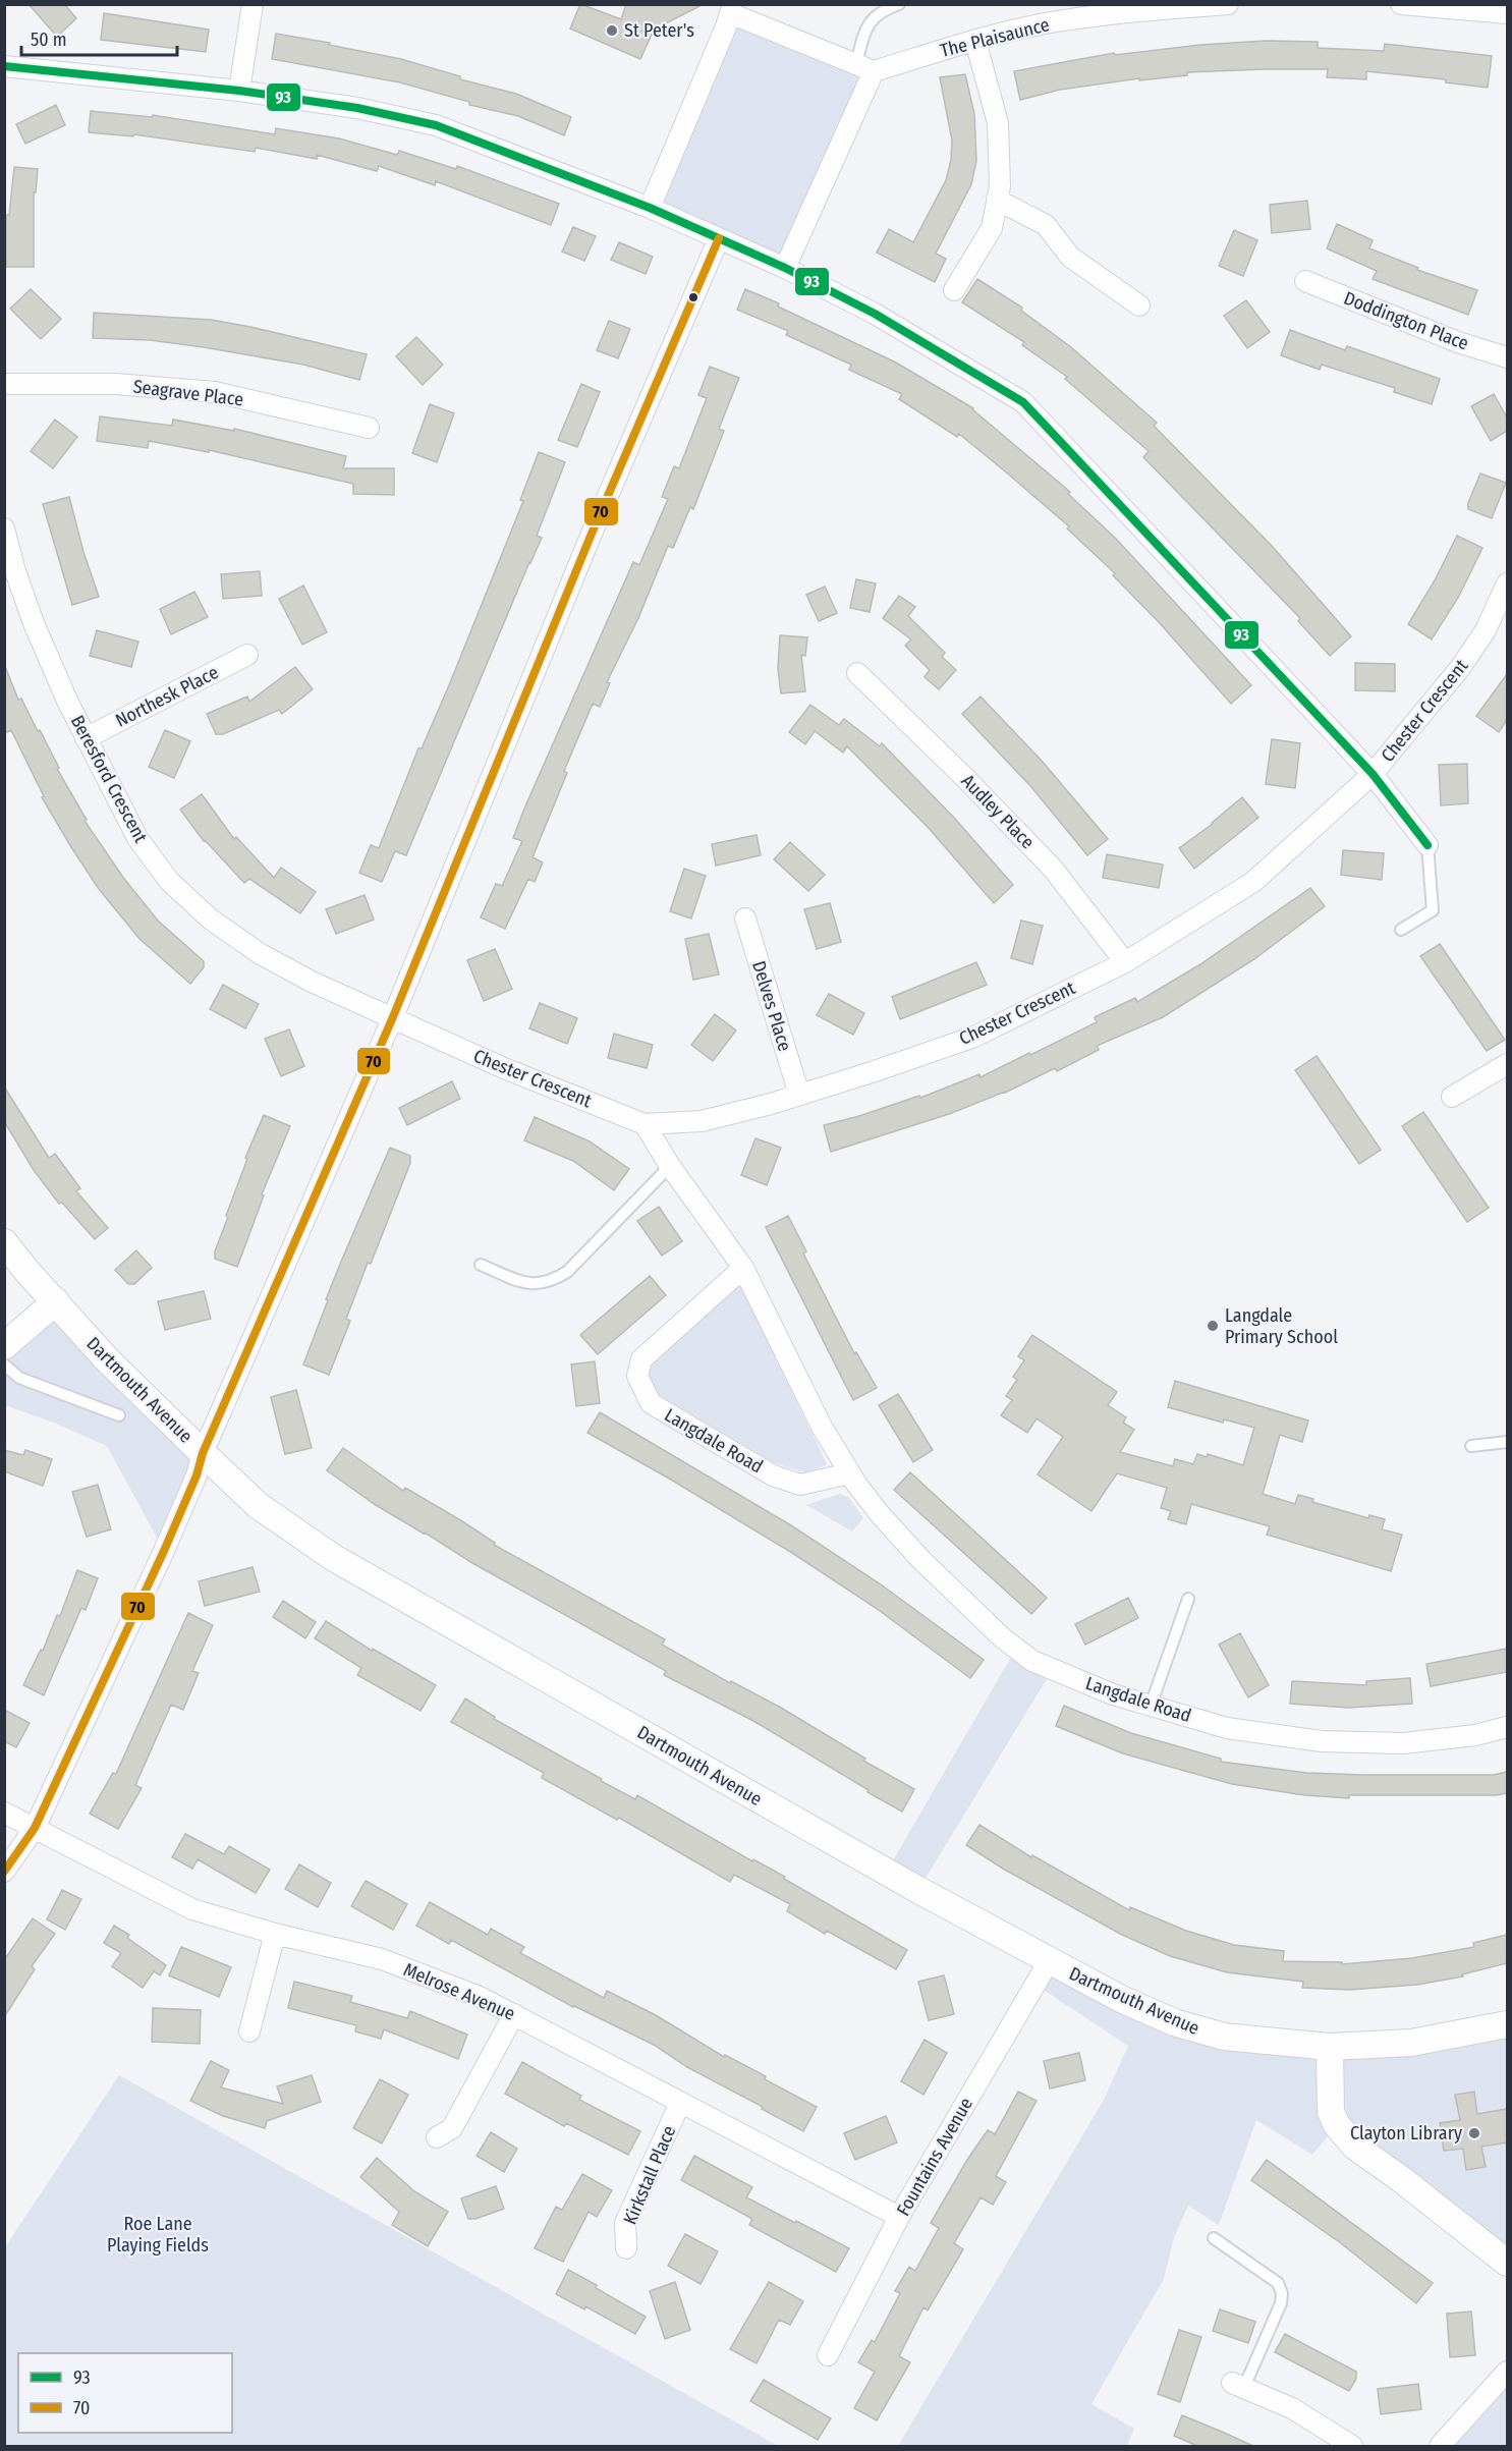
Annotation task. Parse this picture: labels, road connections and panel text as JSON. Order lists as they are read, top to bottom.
{
  "streets": {
    "street": [
      "The Plaisaunce",
      "Doddington Place",
      "Seagrave Place",
      "Northesk Place",
      "Chester Crescent",
      "Beresford Crescent",
      "Audley Place",
      "Delves Place",
      "Dartmouth Avenue",
      "Langdale Road",
      "Melrose Avenue",
      "Fountains Avenue",
      "Kirkstall Place"
    ]
  },
  "crossings": [
    ["Northesk Place", "Beresford Crescent"],
    ["Chester Crescent", "Beresford Crescent"],
    ["Chester Crescent", "Audley Place"],
    ["Chester Crescent", "Delves Place"],
    ["Chester Crescent", "Langdale Road"],
    ["Dartmouth Avenue", "Fountains Avenue"],
    ["Melrose Avenue", "Fountains Avenue"],
    ["Melrose Avenue", "Kirkstall Place"]
  ],
  "parks": ["Roe Lane Playing Fields"],
  "places": ["St Peter's", "Langdale Primary School", "Clayton Library"],
  "lines": ["transit line 93", "transit line 70"],
  "legend": ["93", "70"],
  "scale_bar": "50 m"
}
